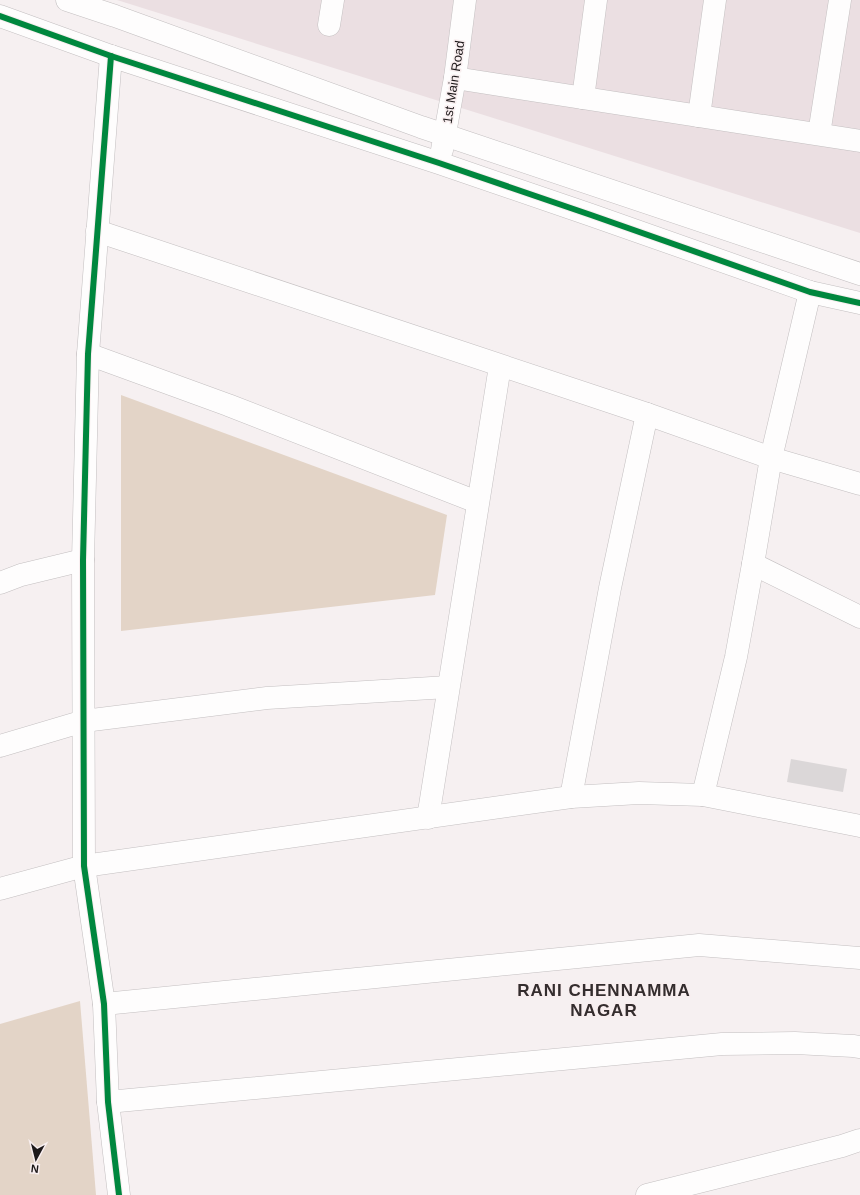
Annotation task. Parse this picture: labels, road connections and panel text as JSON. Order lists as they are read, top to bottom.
{
  "streets": {
    "street": ["1st Main Road"]
  },
  "districts": ["RANI CHENNAMMA NAGAR"],
  "north": "bottom"
}
